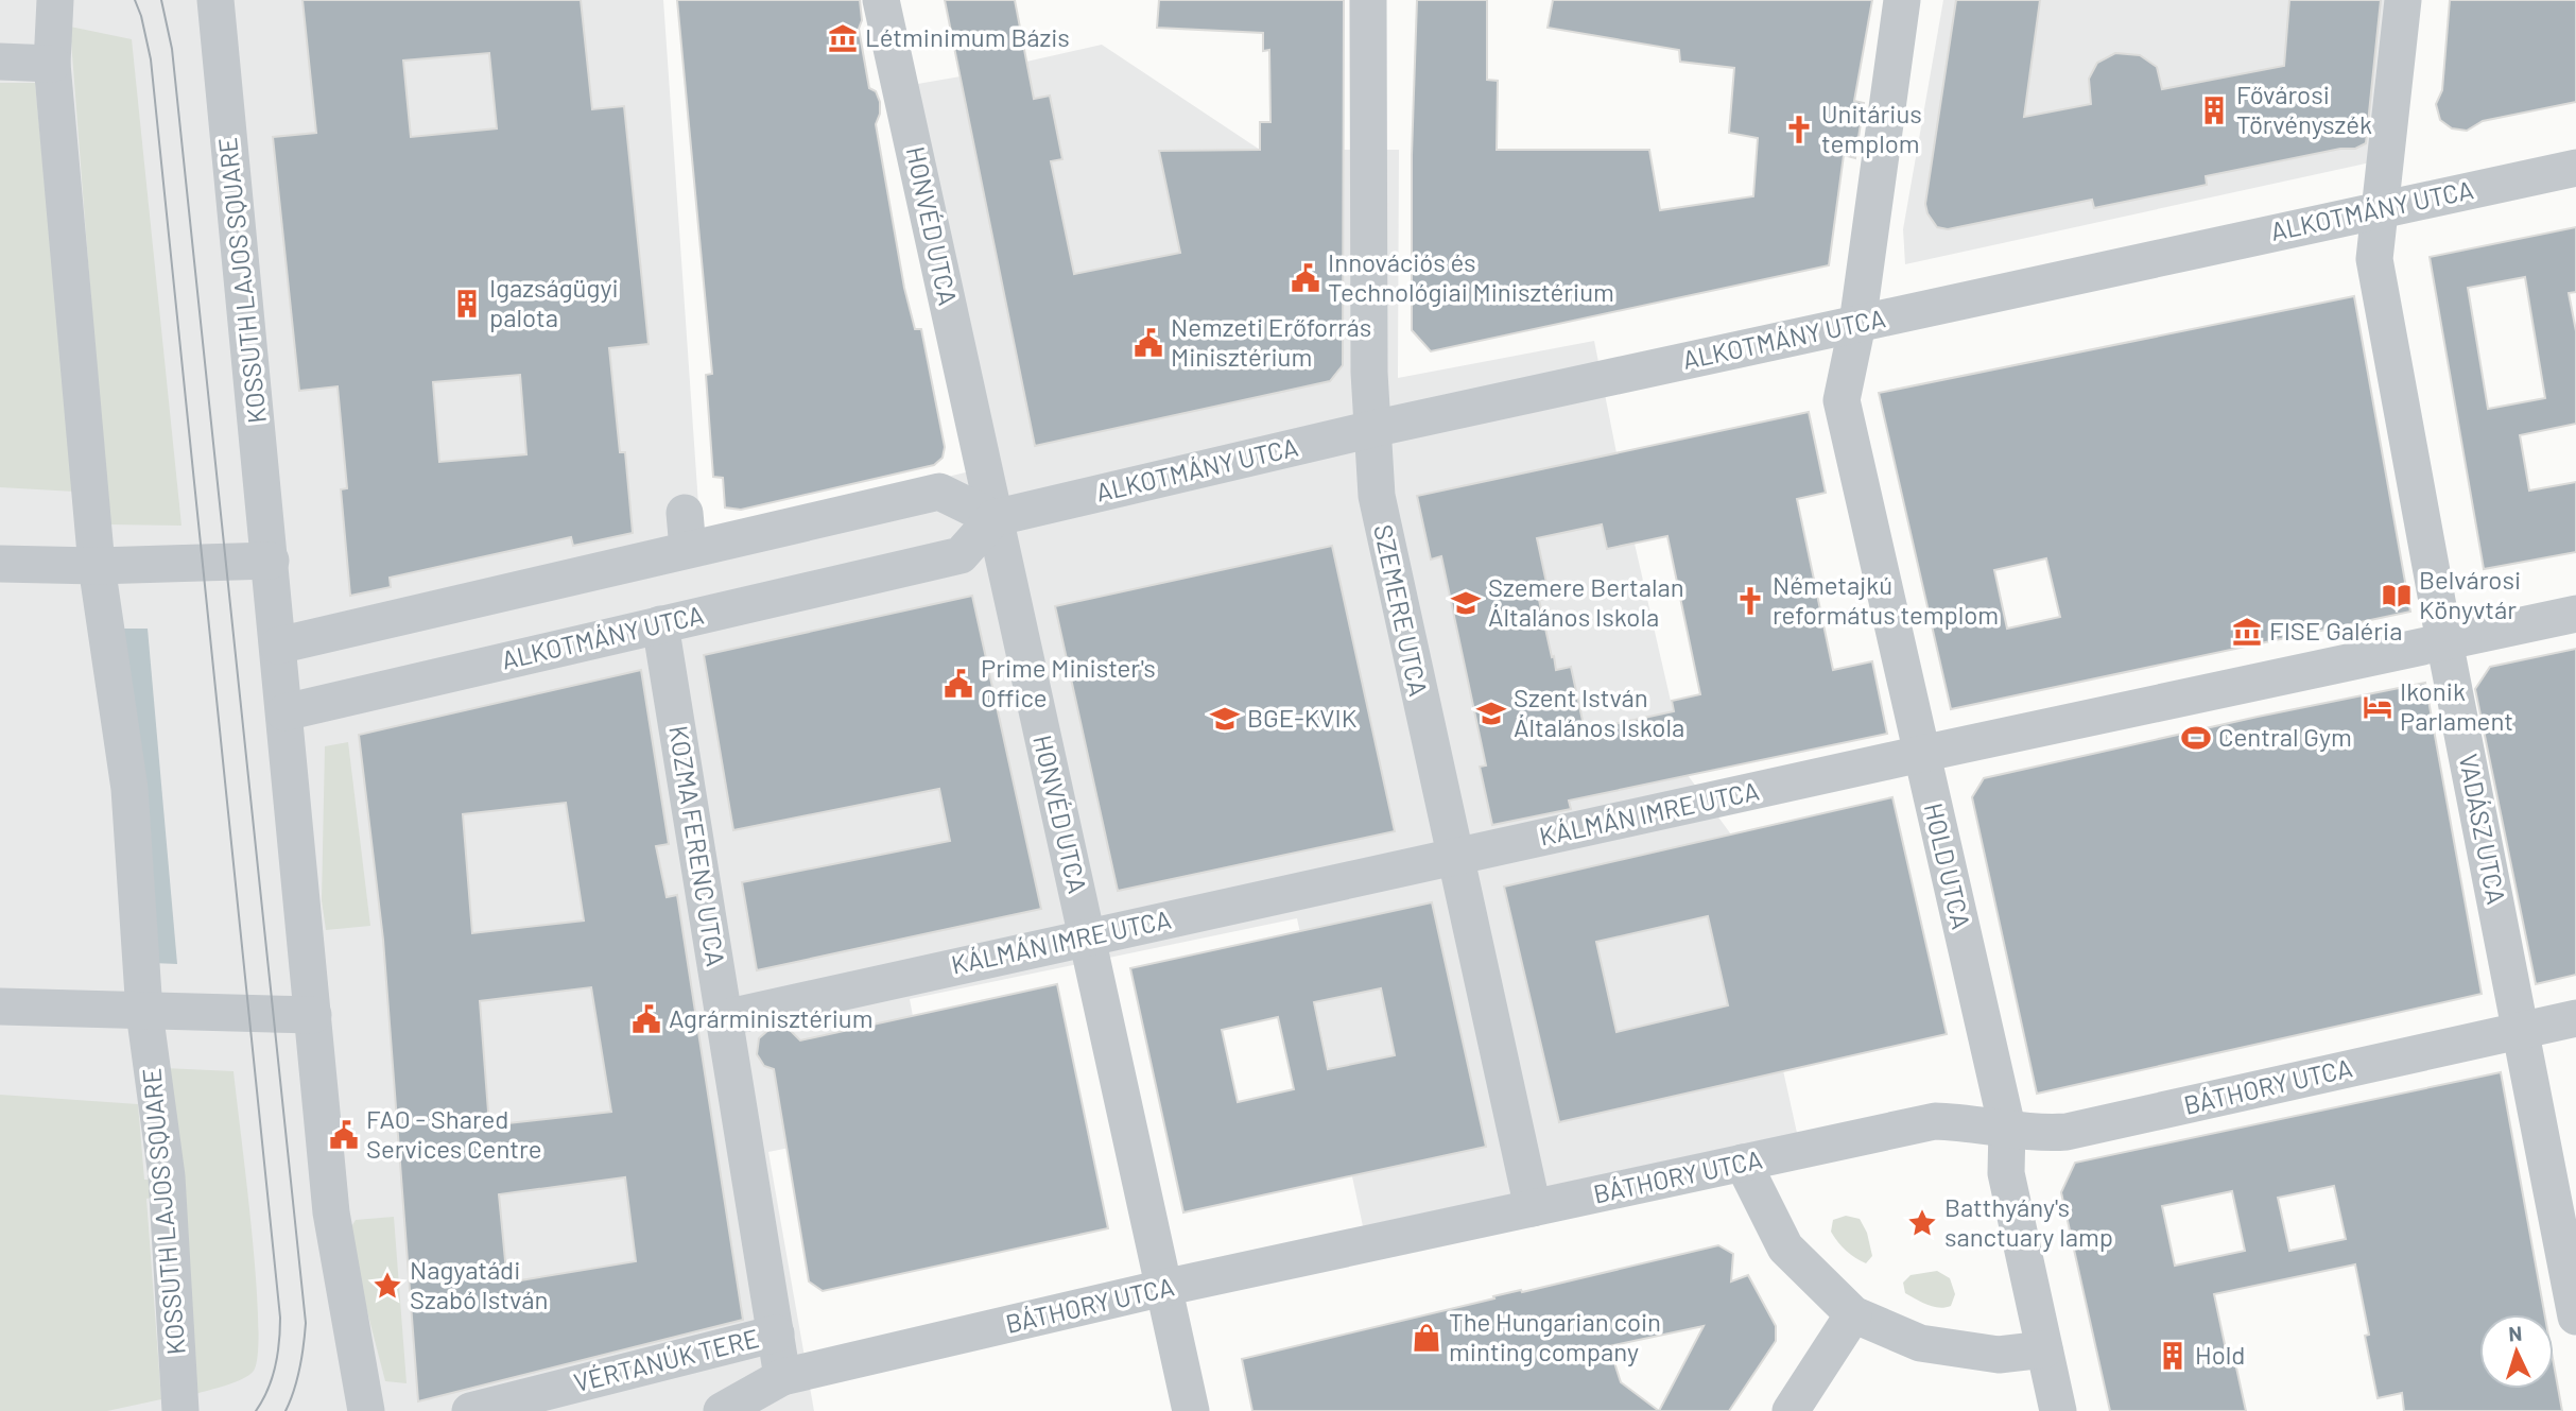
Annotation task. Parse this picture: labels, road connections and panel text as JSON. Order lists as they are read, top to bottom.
{
  "streets": {
    "street": [
      "ALKOTMÁNY UTCA",
      "HONVÉD UTCA",
      "KOSSUTH LAJOS SQUARE",
      "SZEMERE UTCA",
      "KÁLMÁN IMRE UTCA",
      "VADÁSZ UTCA",
      "KOZMA FERENC UTCA",
      "HOLD UTCA",
      "BÁTHORY UTCA",
      "VÉRTANÚK TERE"
    ]
  },
  "crossings": [
    ["ALKOTMÁNY UTCA", "HONVÉD UTCA"],
    ["ALKOTMÁNY UTCA", "KOSSUTH LAJOS SQUARE"],
    ["ALKOTMÁNY UTCA", "SZEMERE UTCA"],
    ["ALKOTMÁNY UTCA", "VADÁSZ UTCA"],
    ["ALKOTMÁNY UTCA", "KOZMA FERENC UTCA"],
    ["ALKOTMÁNY UTCA", "HOLD UTCA"],
    ["HONVÉD UTCA", "KÁLMÁN IMRE UTCA"],
    ["HONVÉD UTCA", "BÁTHORY UTCA"],
    ["SZEMERE UTCA", "KÁLMÁN IMRE UTCA"],
    ["SZEMERE UTCA", "BÁTHORY UTCA"],
    ["KÁLMÁN IMRE UTCA", "VADÁSZ UTCA"],
    ["KÁLMÁN IMRE UTCA", "KOZMA FERENC UTCA"],
    ["KÁLMÁN IMRE UTCA", "HOLD UTCA"],
    ["VADÁSZ UTCA", "BÁTHORY UTCA"],
    ["KOZMA FERENC UTCA", "BÁTHORY UTCA"],
    ["KOZMA FERENC UTCA", "VÉRTANÚK TERE"],
    ["HOLD UTCA", "BÁTHORY UTCA"],
    ["BÁTHORY UTCA", "VÉRTANÚK TERE"]
  ],
  "places": {
    "museum": ["Létminimum Bázis", "FISE Galéria"],
    "building": ["Fővárosi Törvényszék", "Igazságügyi palota", "Hold"],
    "church": ["Unitárius templom", "Németajkú református templom"],
    "public building": [
      "Innovációs és Technológiai Minisztérium",
      "Nemzeti Erőforrás Minisztérium",
      "Prime Minister's Office",
      "Agrárminisztérium",
      "FAO - Shared Services Centre"
    ],
    "library": ["Belvárosi Könyvtár"],
    "school or university": ["Szemere Bertalan Általános Iskola", "Szent István Általános Iskola", "BGE-KVIK"],
    "hotel": ["Ikonik Parlament"],
    "sports": ["Central Gym"],
    "place": ["Batthyány's sanctuary lamp", "Nagyatádi Szabó István"],
    "shop": ["The Hungarian coin minting company"]
  },
  "north": "top"
}
